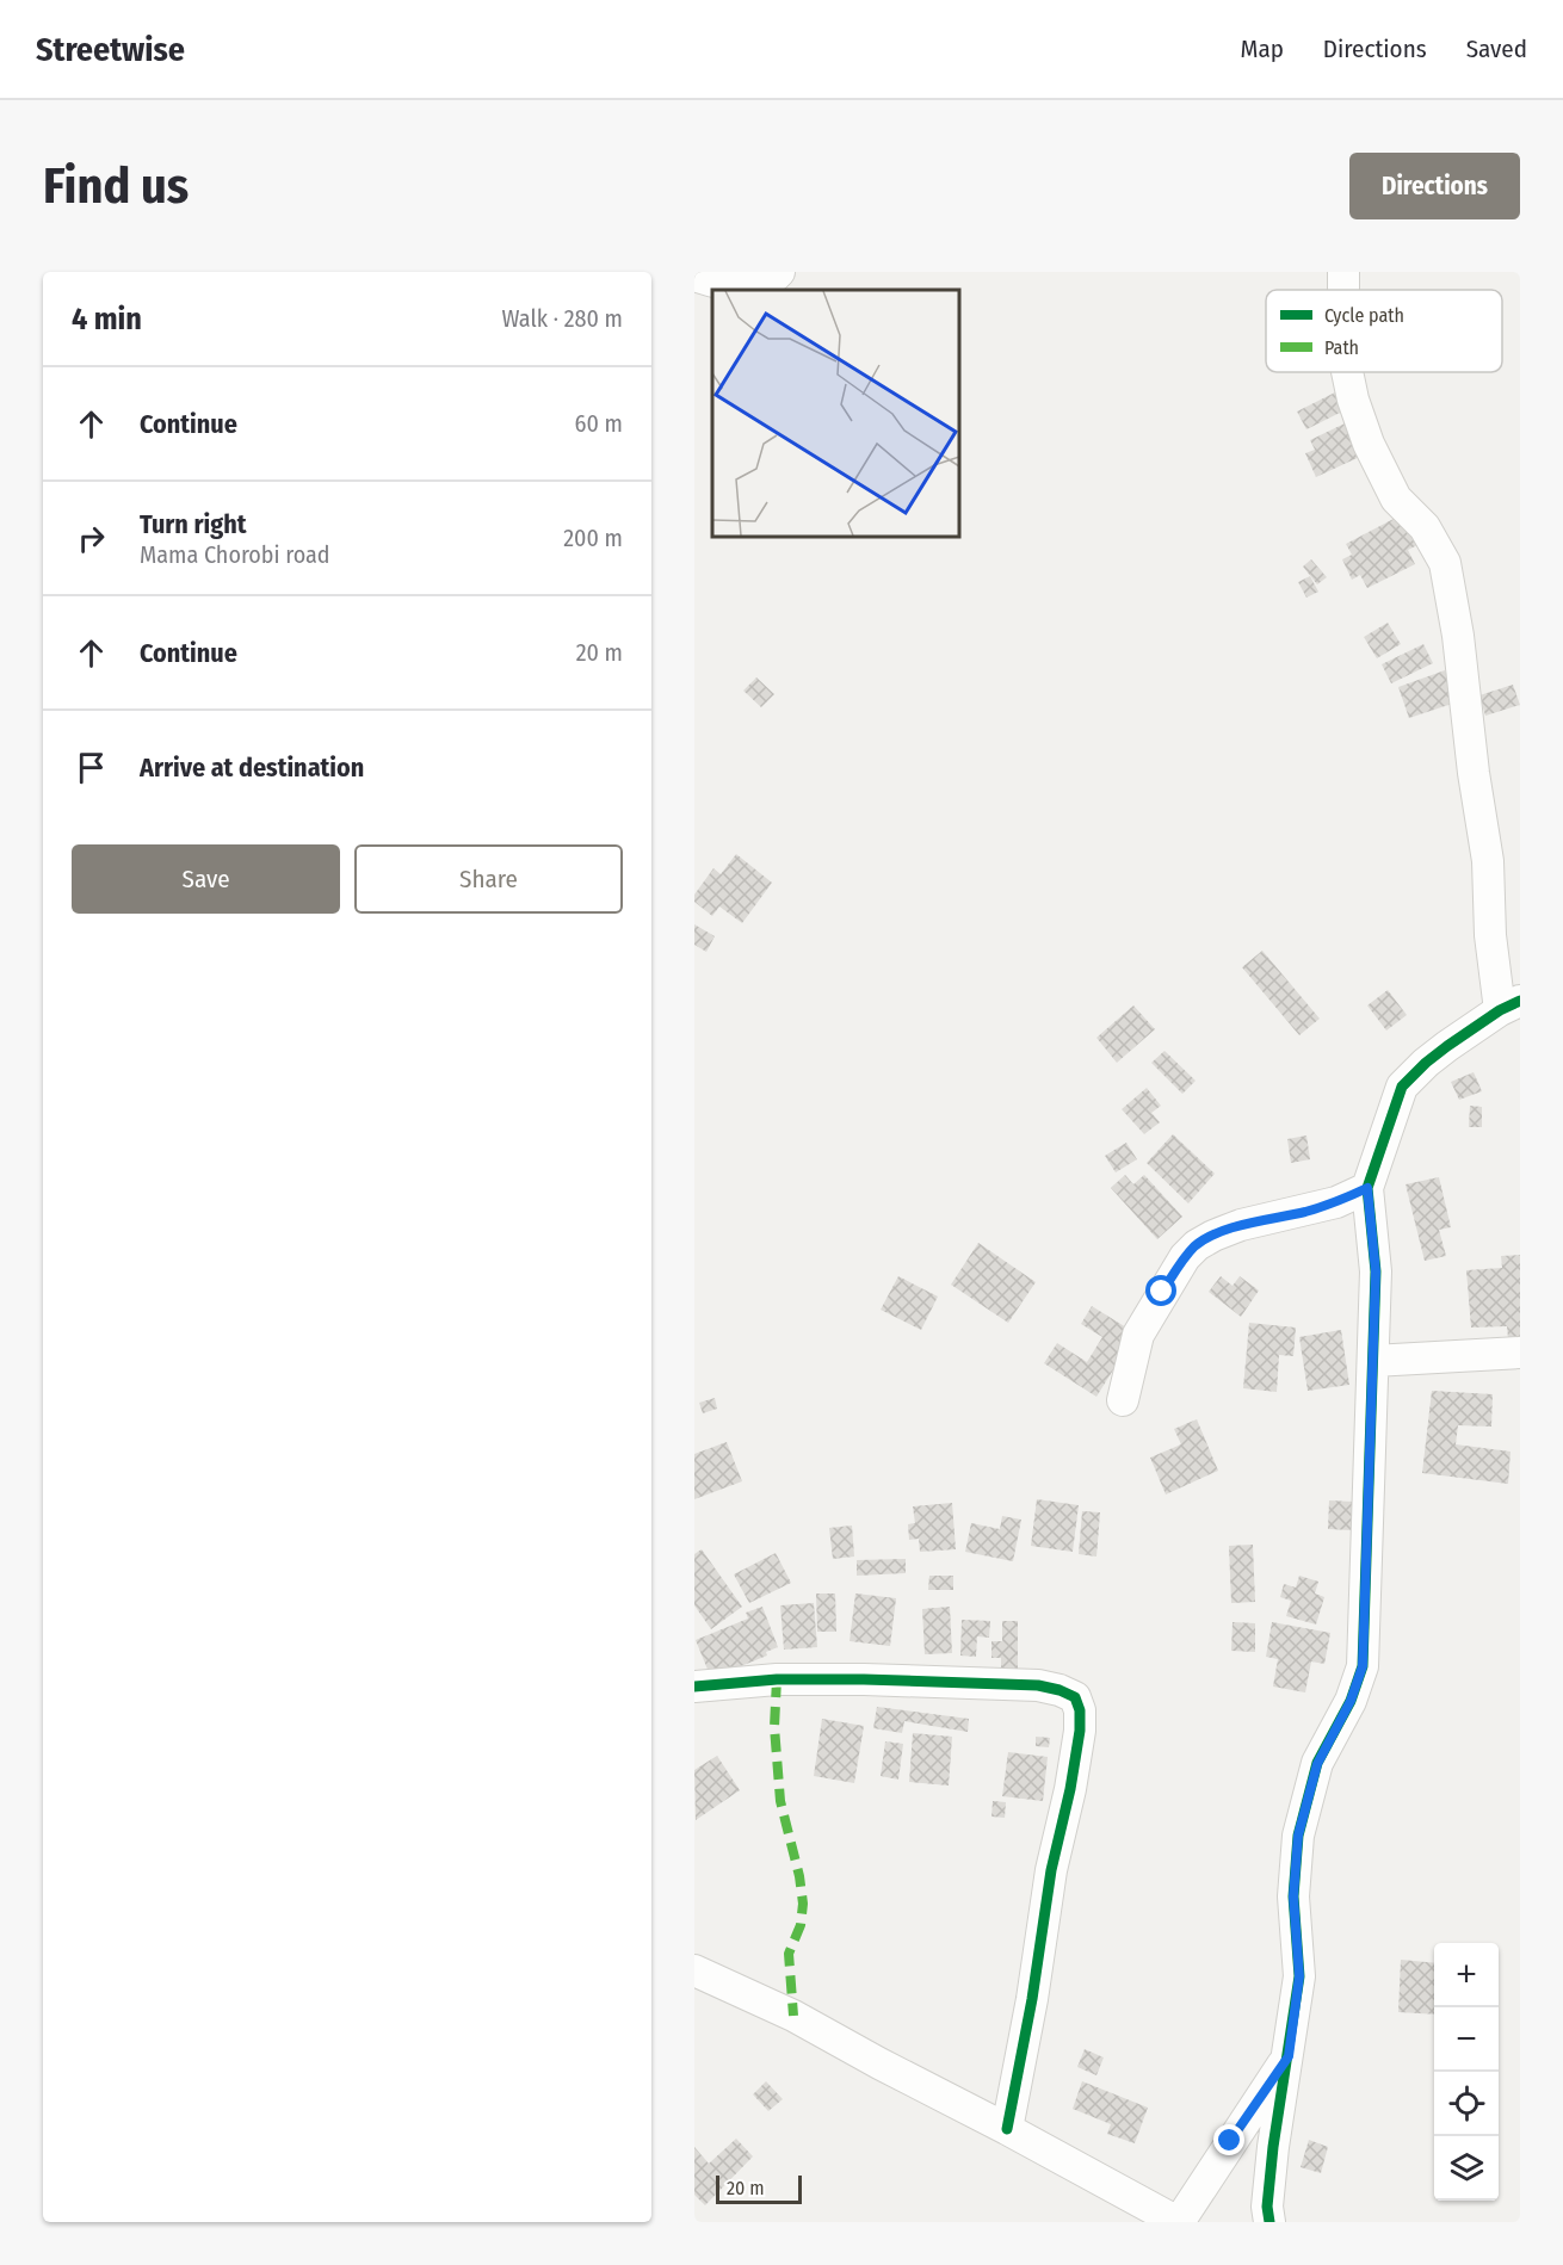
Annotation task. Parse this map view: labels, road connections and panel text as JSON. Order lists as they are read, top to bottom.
{
  "legend": ["Cycle path", "Path"],
  "scale_bar": "20 m",
  "page": {
    "header": "Streetwise",
    "nav": ["Map", "Directions", "Saved"],
    "buttons": [
      "Directions",
      ["Save", "Share"]
    ],
    "title": "Find us",
    "heading": ["4 min", "Walk · 280 m"],
    "list": [
      ["Continue", "60 m"],
      ["Turn right", "Mama Chorobi road", "200 m"],
      ["Continue", "20 m"],
      "Arrive at destination"
    ],
    "map_buttons": ["+", "−"],
    "scale": "20 m"
  }
}
